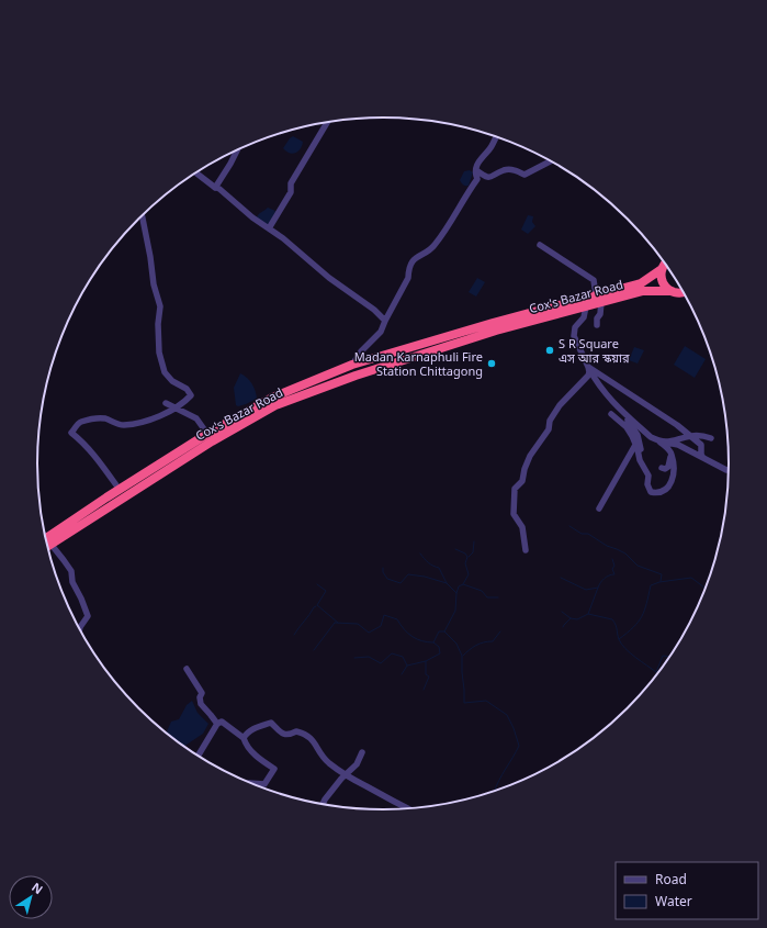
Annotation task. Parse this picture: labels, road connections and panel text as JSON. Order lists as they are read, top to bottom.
{
  "streets": {
    "highway": ["Cox's Bazar Road"]
  },
  "places": ["S R Square এস আর স্কয়ার", "Madan Karnaphuli Fire Station Chittagong"],
  "legend": ["Road", "Water"],
  "north": "top right"
}
